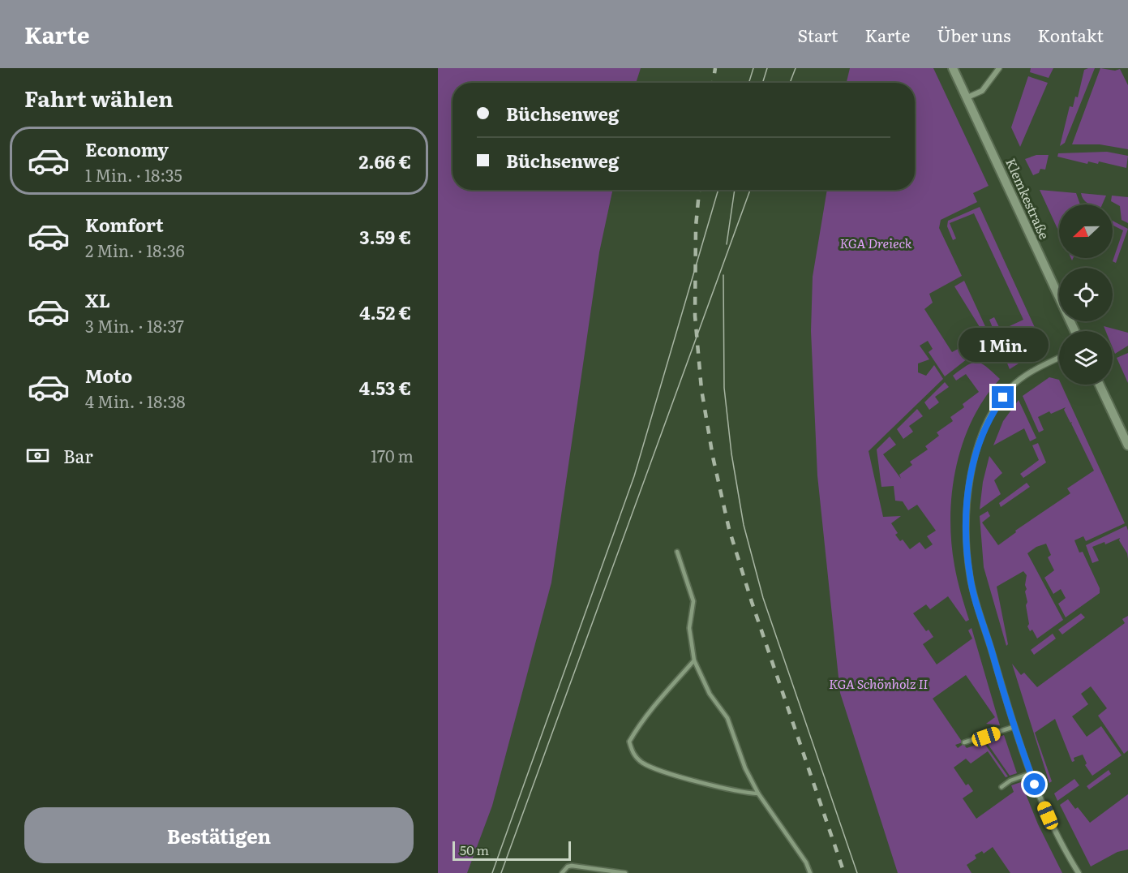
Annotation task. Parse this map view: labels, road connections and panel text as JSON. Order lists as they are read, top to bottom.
{
  "streets": {
    "street": ["Klemkestraße"]
  },
  "parks": ["KGA Dreieck", "KGA Schönholz II"],
  "scale_bar": "50 m",
  "north": "left",
  "page": {
    "header": "Karte",
    "nav": [
      "Start",
      "Karte",
      "Über uns",
      "Kontakt"
    ],
    "heading": "Fahrt wählen",
    "banner": ["Büchsenweg", "Büchsenweg"],
    "list": [
      {
        "name": "Economy",
        "note": "1 Min. · 18:35",
        "value": "2.66 €"
      },
      {
        "name": "Komfort",
        "note": "2 Min. · 18:36",
        "value": "3.59 €"
      },
      {
        "name": "XL",
        "note": "3 Min. · 18:37",
        "value": "4.52 €"
      },
      {
        "name": "Moto",
        "note": "4 Min. · 18:38",
        "value": "4.53 €"
      }
    ],
    "bubble": "1 Min.",
    "pay": ["Bar", "170 m"],
    "buttons": "Bestätigen",
    "scale": "50 m"
  }
}
